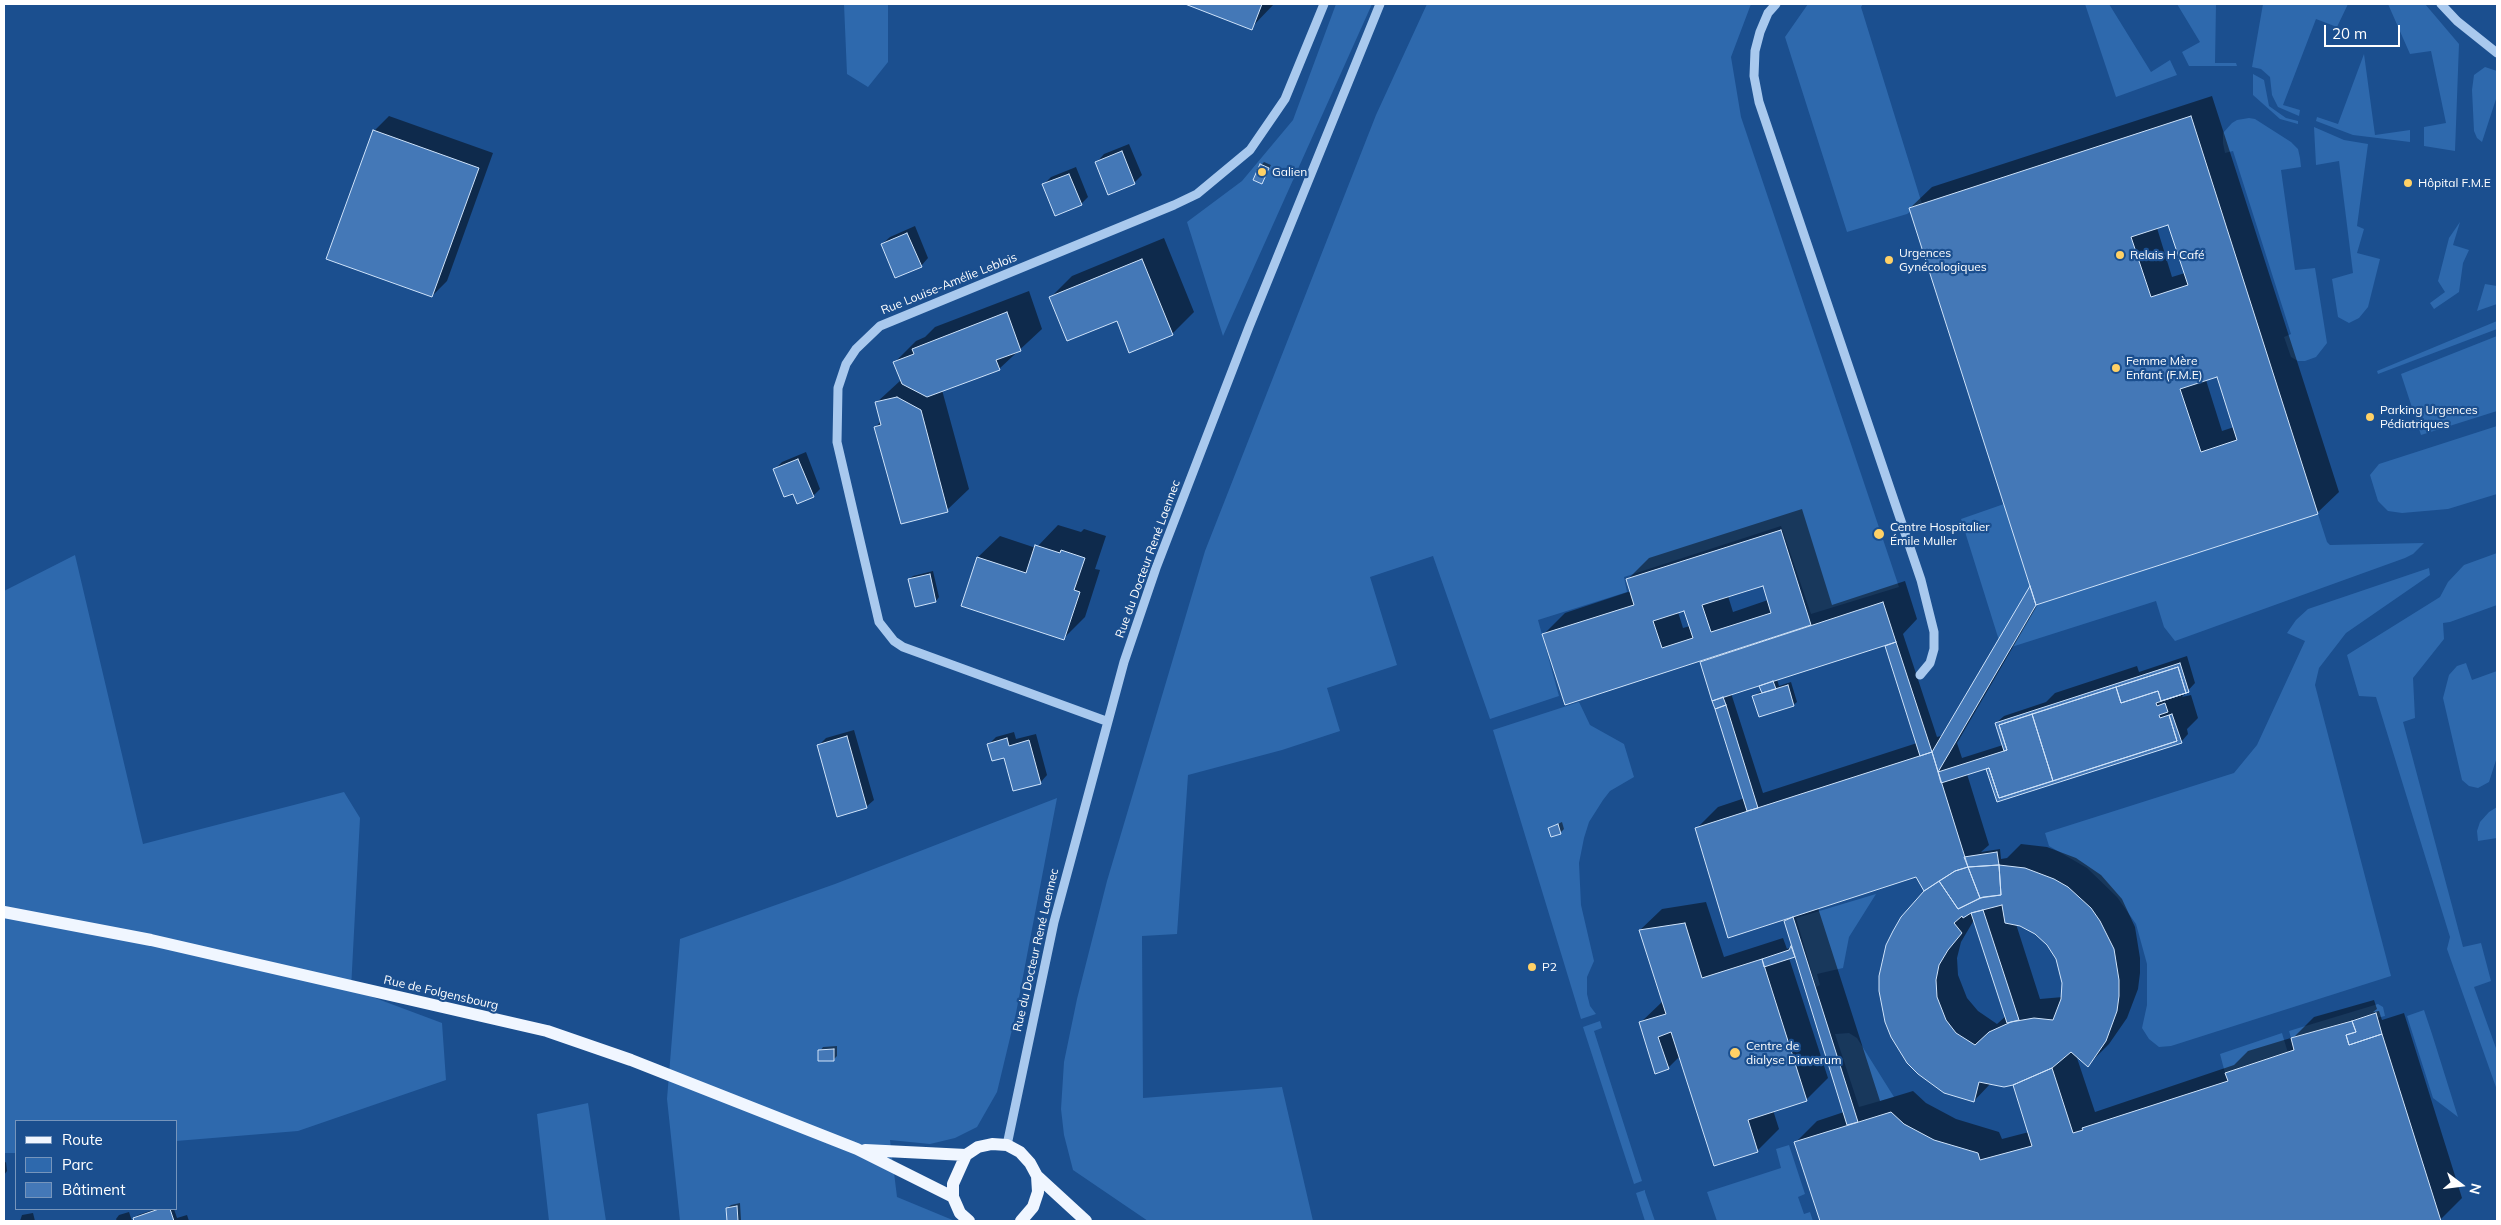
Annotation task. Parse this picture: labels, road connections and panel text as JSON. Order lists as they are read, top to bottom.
{
  "streets": {
    "main road": ["Rue de Folgensbourg"],
    "street": ["Rue Louise-Amélie Leblois", "Rue du Docteur René Laennec"]
  },
  "crossings": [
    ["Rue Louise-Amélie Leblois", "Rue du Docteur René Laennec"]
  ],
  "places": [
    "Galien",
    "Hôpital F.M.E",
    "Relais H Café",
    "Urgences Gynécologiques",
    "Femme Mère Enfant (F.M.E)",
    "Parking Urgences Pédiatriques",
    "Centre Hospitalier Émile Muller",
    "P2",
    "Centre de dialyse Diaverum"
  ],
  "legend": ["Route", "Parc", "Bâtiment"],
  "scale_bar": "20 m",
  "north": "right"
}
